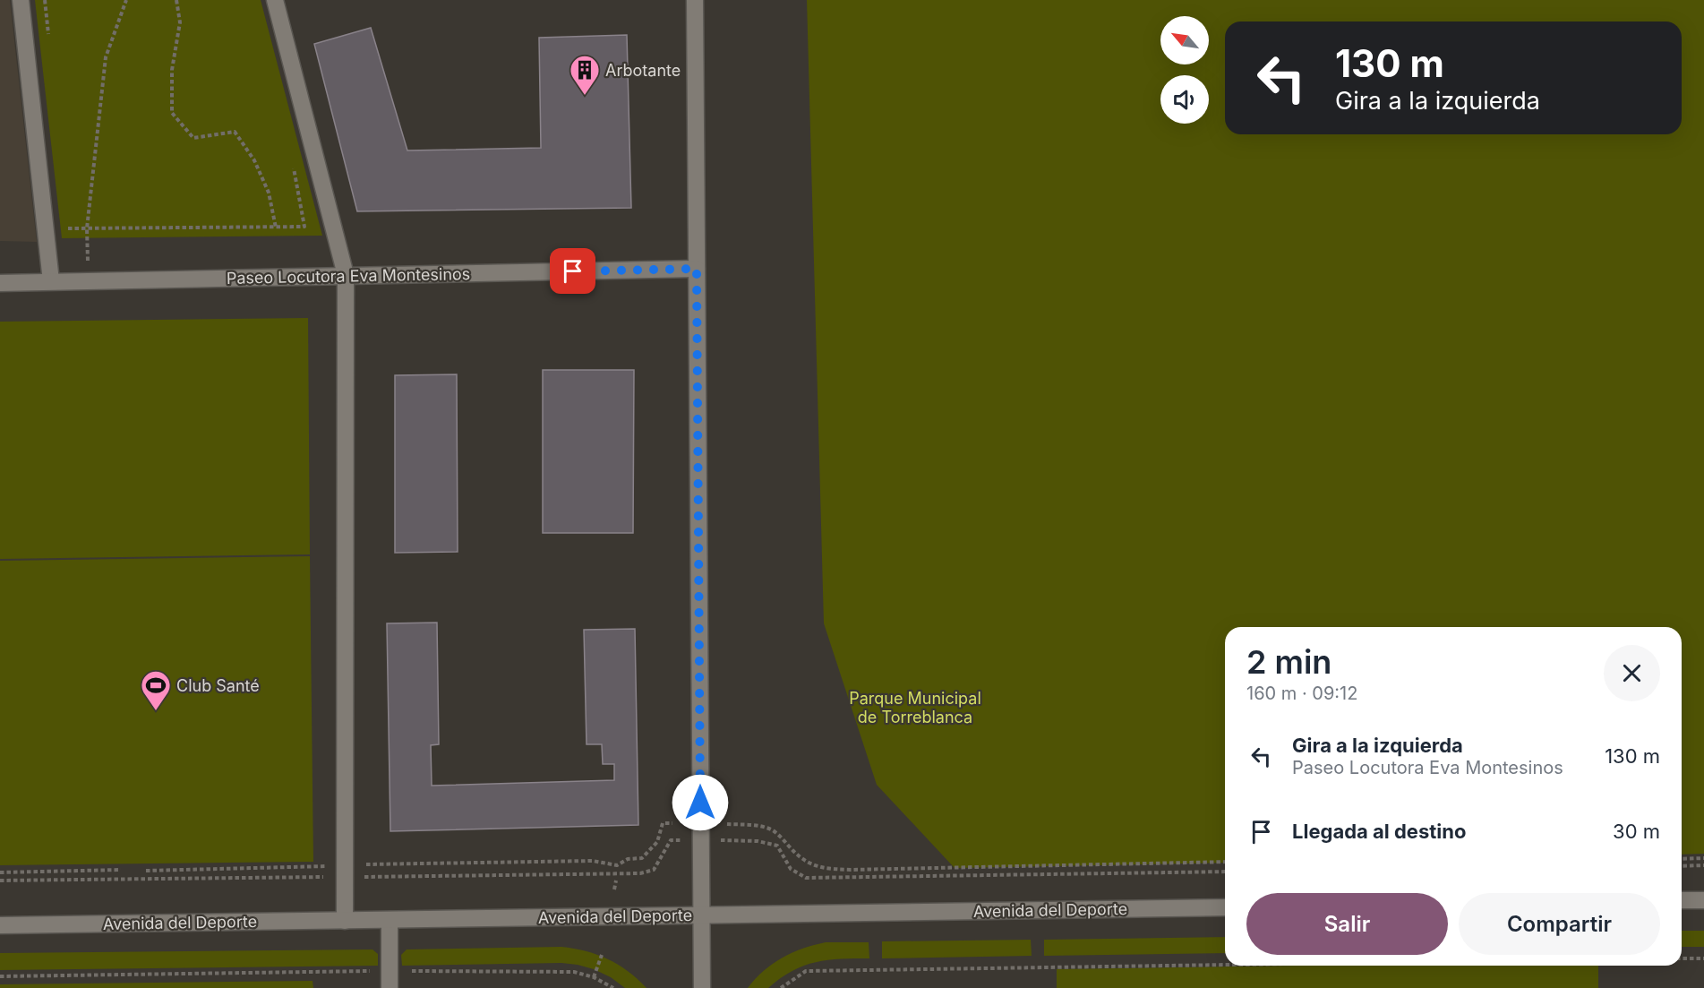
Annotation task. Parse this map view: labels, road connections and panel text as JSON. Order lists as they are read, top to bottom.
{
  "streets": {
    "street": ["Paseo Locutora Eva Montesinos", "Avenida del Deporte"]
  },
  "parks": ["Parque Municipal de Torreblanca"],
  "places": {
    "building": ["Arbotante"],
    "sports": ["Club Santé"]
  },
  "north": "top left",
  "page": {
    "turn": ["130 m", "Gira a la izquierda"],
    "heading": ["2 min", "160 m · 09:12"],
    "list": [
      {
        "name": "Gira a la izquierda",
        "note": "Paseo Locutora Eva Montesinos",
        "value": "130 m"
      },
      {
        "name": "Llegada al destino",
        "value": "30 m"
      }
    ],
    "buttons": ["Salir", "Compartir"]
  }
}
